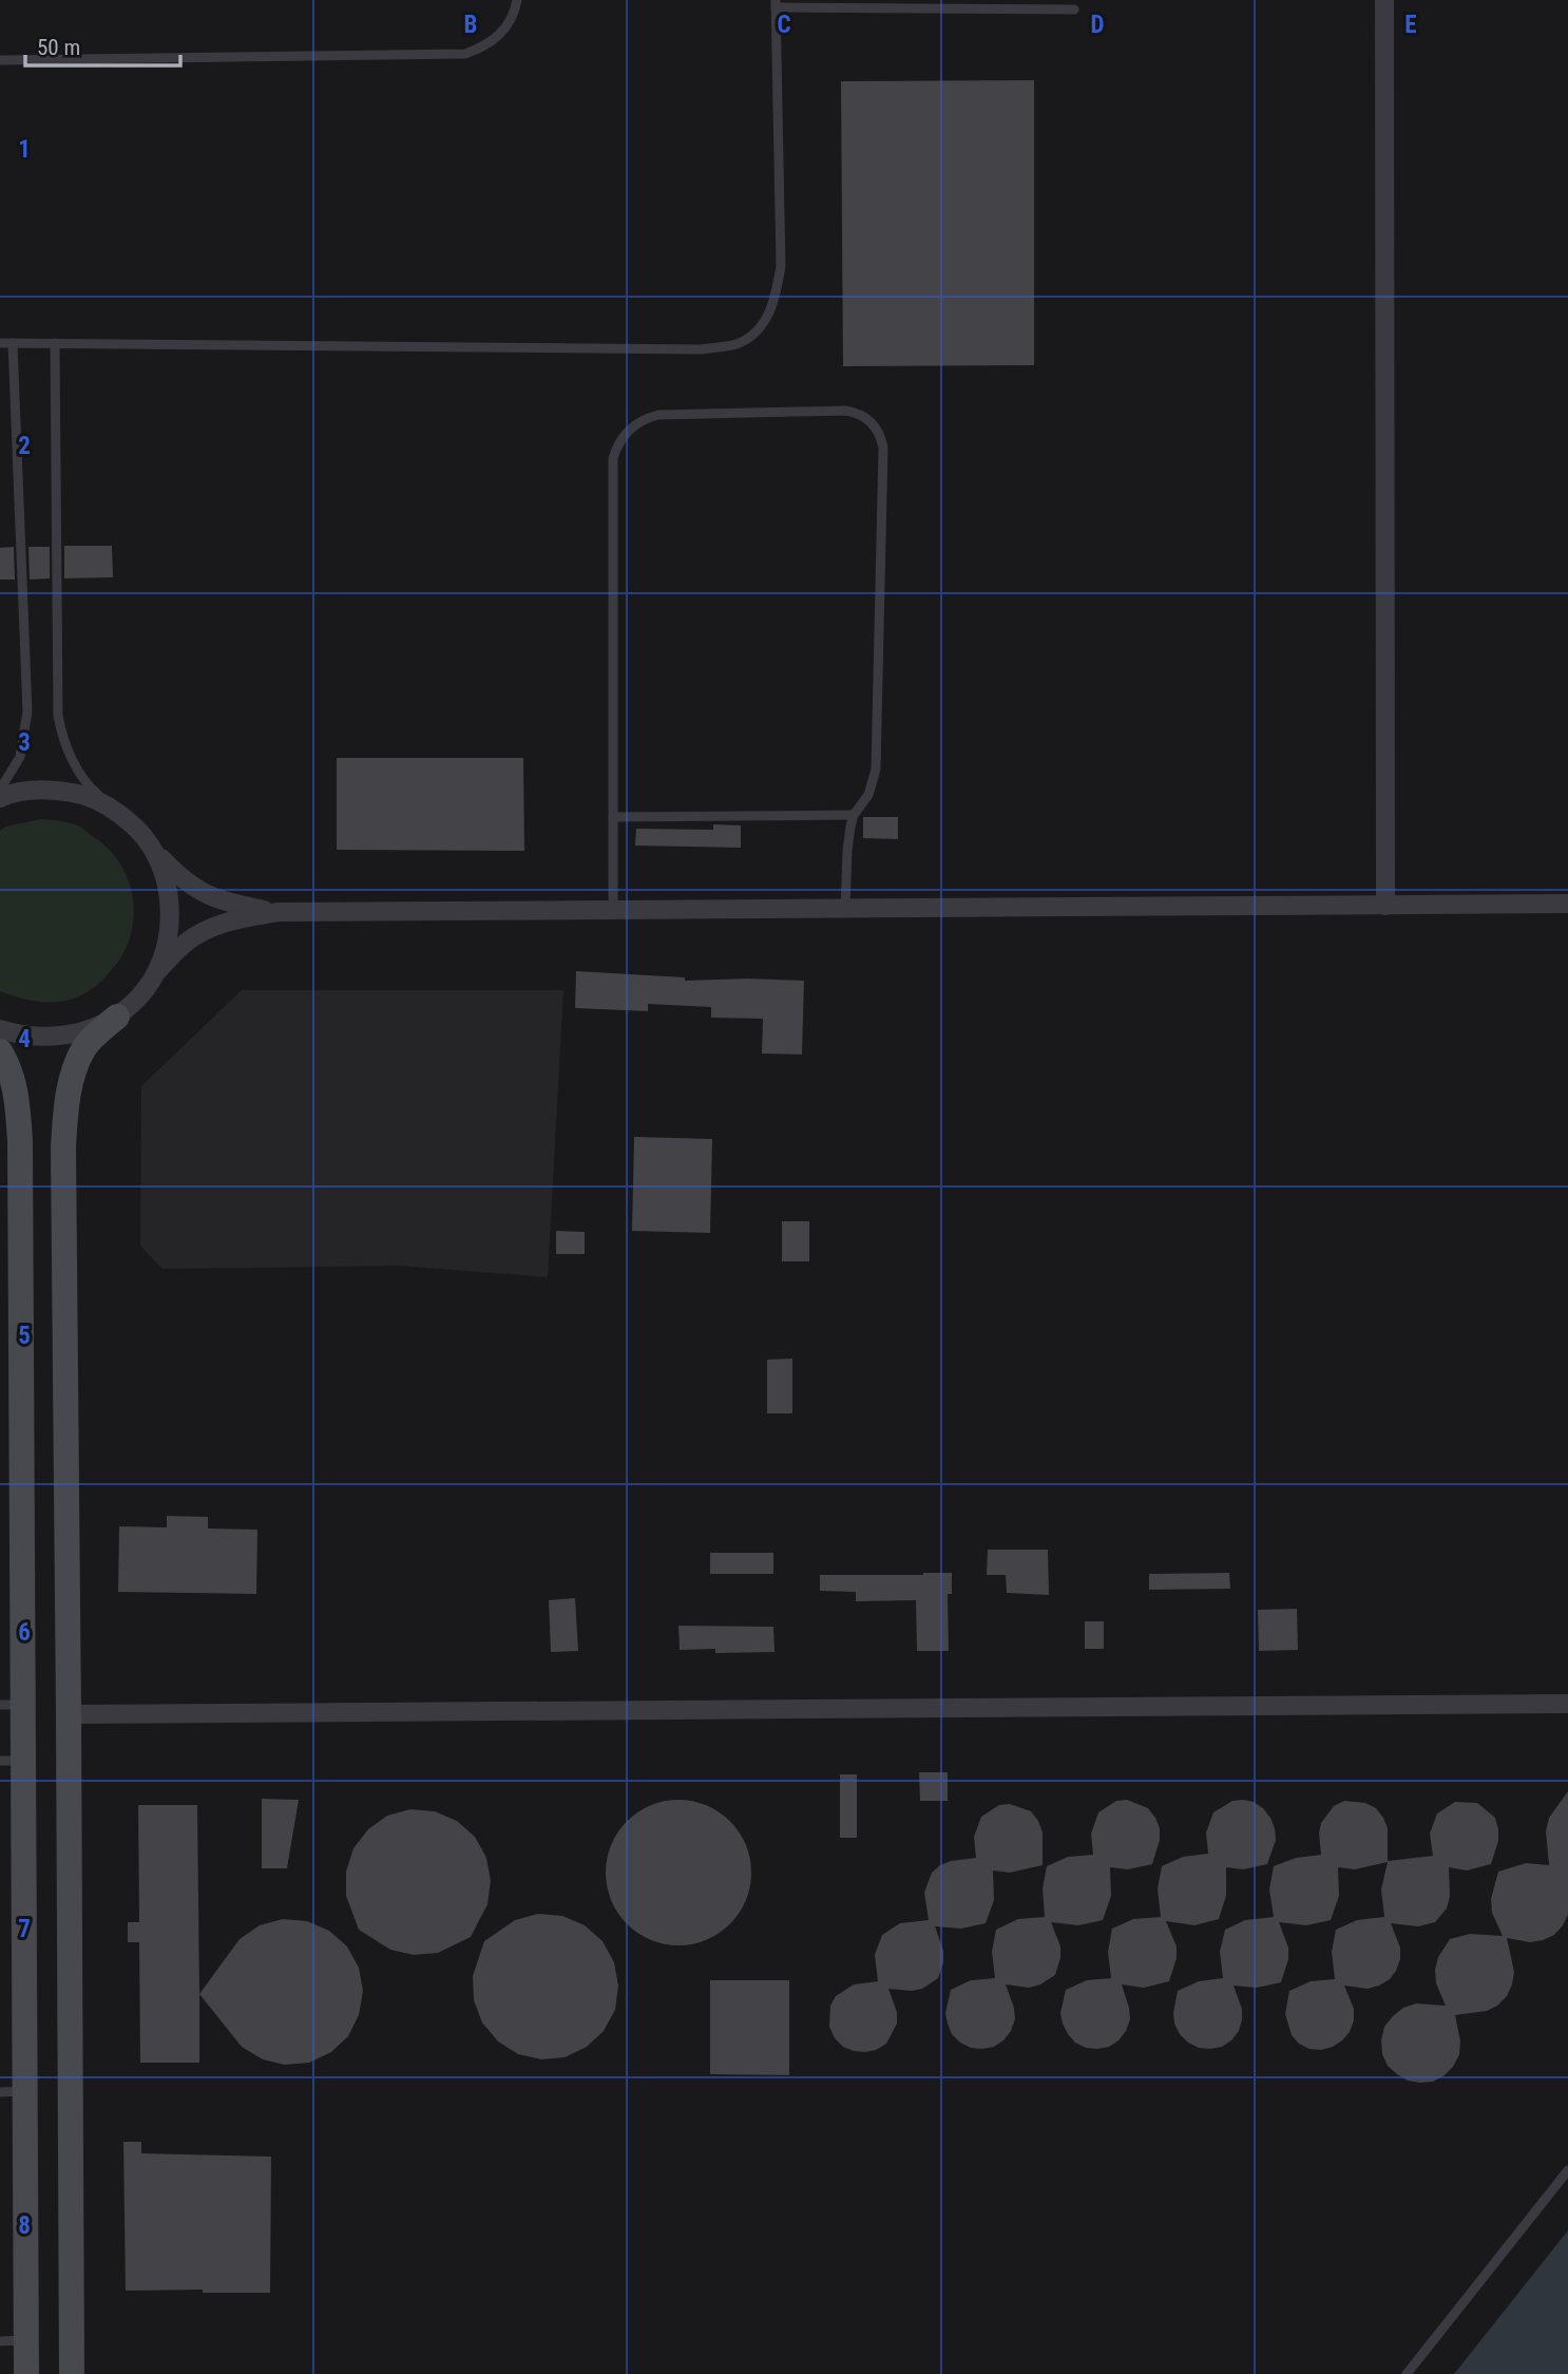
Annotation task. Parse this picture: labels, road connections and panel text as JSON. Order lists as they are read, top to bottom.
{
  "scale_bar": "50 m",
  "grid": {
    "columns": [
      "B",
      "C",
      "D",
      "E"
    ],
    "rows": [
      "1",
      "2",
      "3",
      "4",
      "5",
      "6",
      "7",
      "8"
    ]
  }
}
